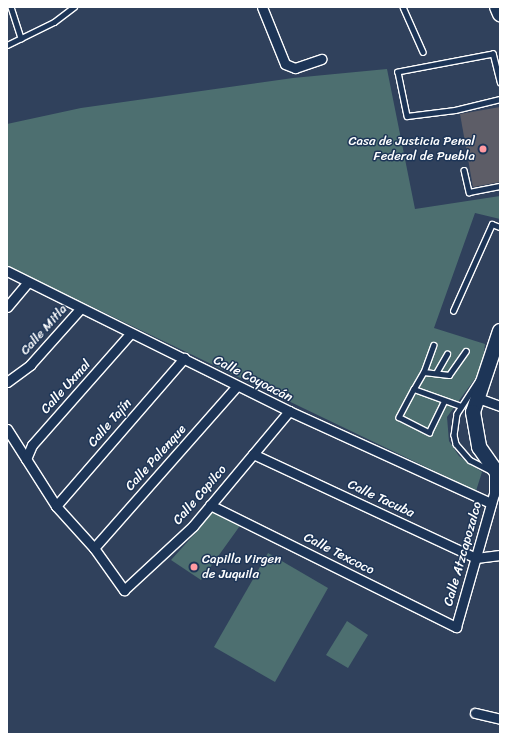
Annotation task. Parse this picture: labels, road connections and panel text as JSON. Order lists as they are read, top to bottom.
{
  "streets": {
    "street": [
      "Calle Mitla",
      "Calle Coyoacán",
      "Calle Uxmal",
      "Calle Tajín",
      "Calle Palenque",
      "Calle Copilco",
      "Calle Tacuba",
      "Calle Texcoco",
      "Calle Atzcapozalco"
    ]
  },
  "crossings": [
    ["Calle Mitla", "Calle Coyoacán"],
    ["Calle Coyoacán", "Calle Uxmal"],
    ["Calle Coyoacán", "Calle Tajín"],
    ["Calle Coyoacán", "Calle Palenque"],
    ["Calle Coyoacán", "Calle Copilco"],
    ["Calle Coyoacán", "Calle Atzcapozalco"],
    ["Calle Palenque", "Calle Copilco"],
    ["Calle Copilco", "Calle Tacuba"],
    ["Calle Copilco", "Calle Texcoco"],
    ["Calle Tacuba", "Calle Atzcapozalco"],
    ["Calle Texcoco", "Calle Atzcapozalco"]
  ],
  "places": ["Casa de Justicia Penal Federal de Puebla", "Capilla Virgen de Juquila"]
}
